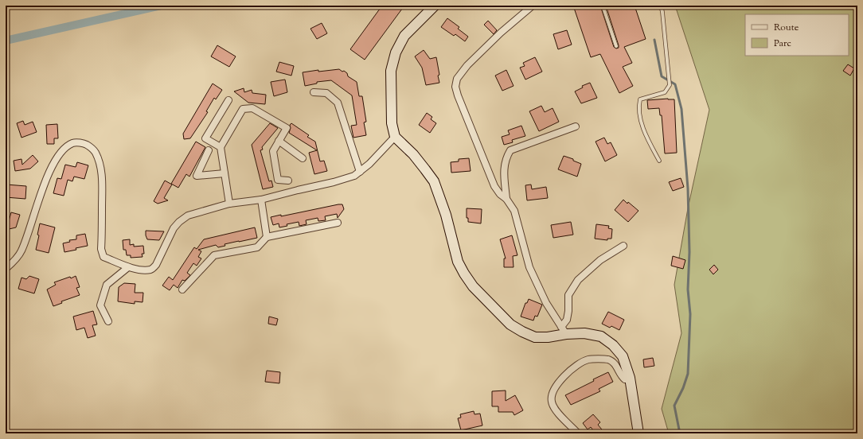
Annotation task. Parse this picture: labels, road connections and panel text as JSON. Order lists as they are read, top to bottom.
{
  "legend": ["Route", "Parc"]
}
